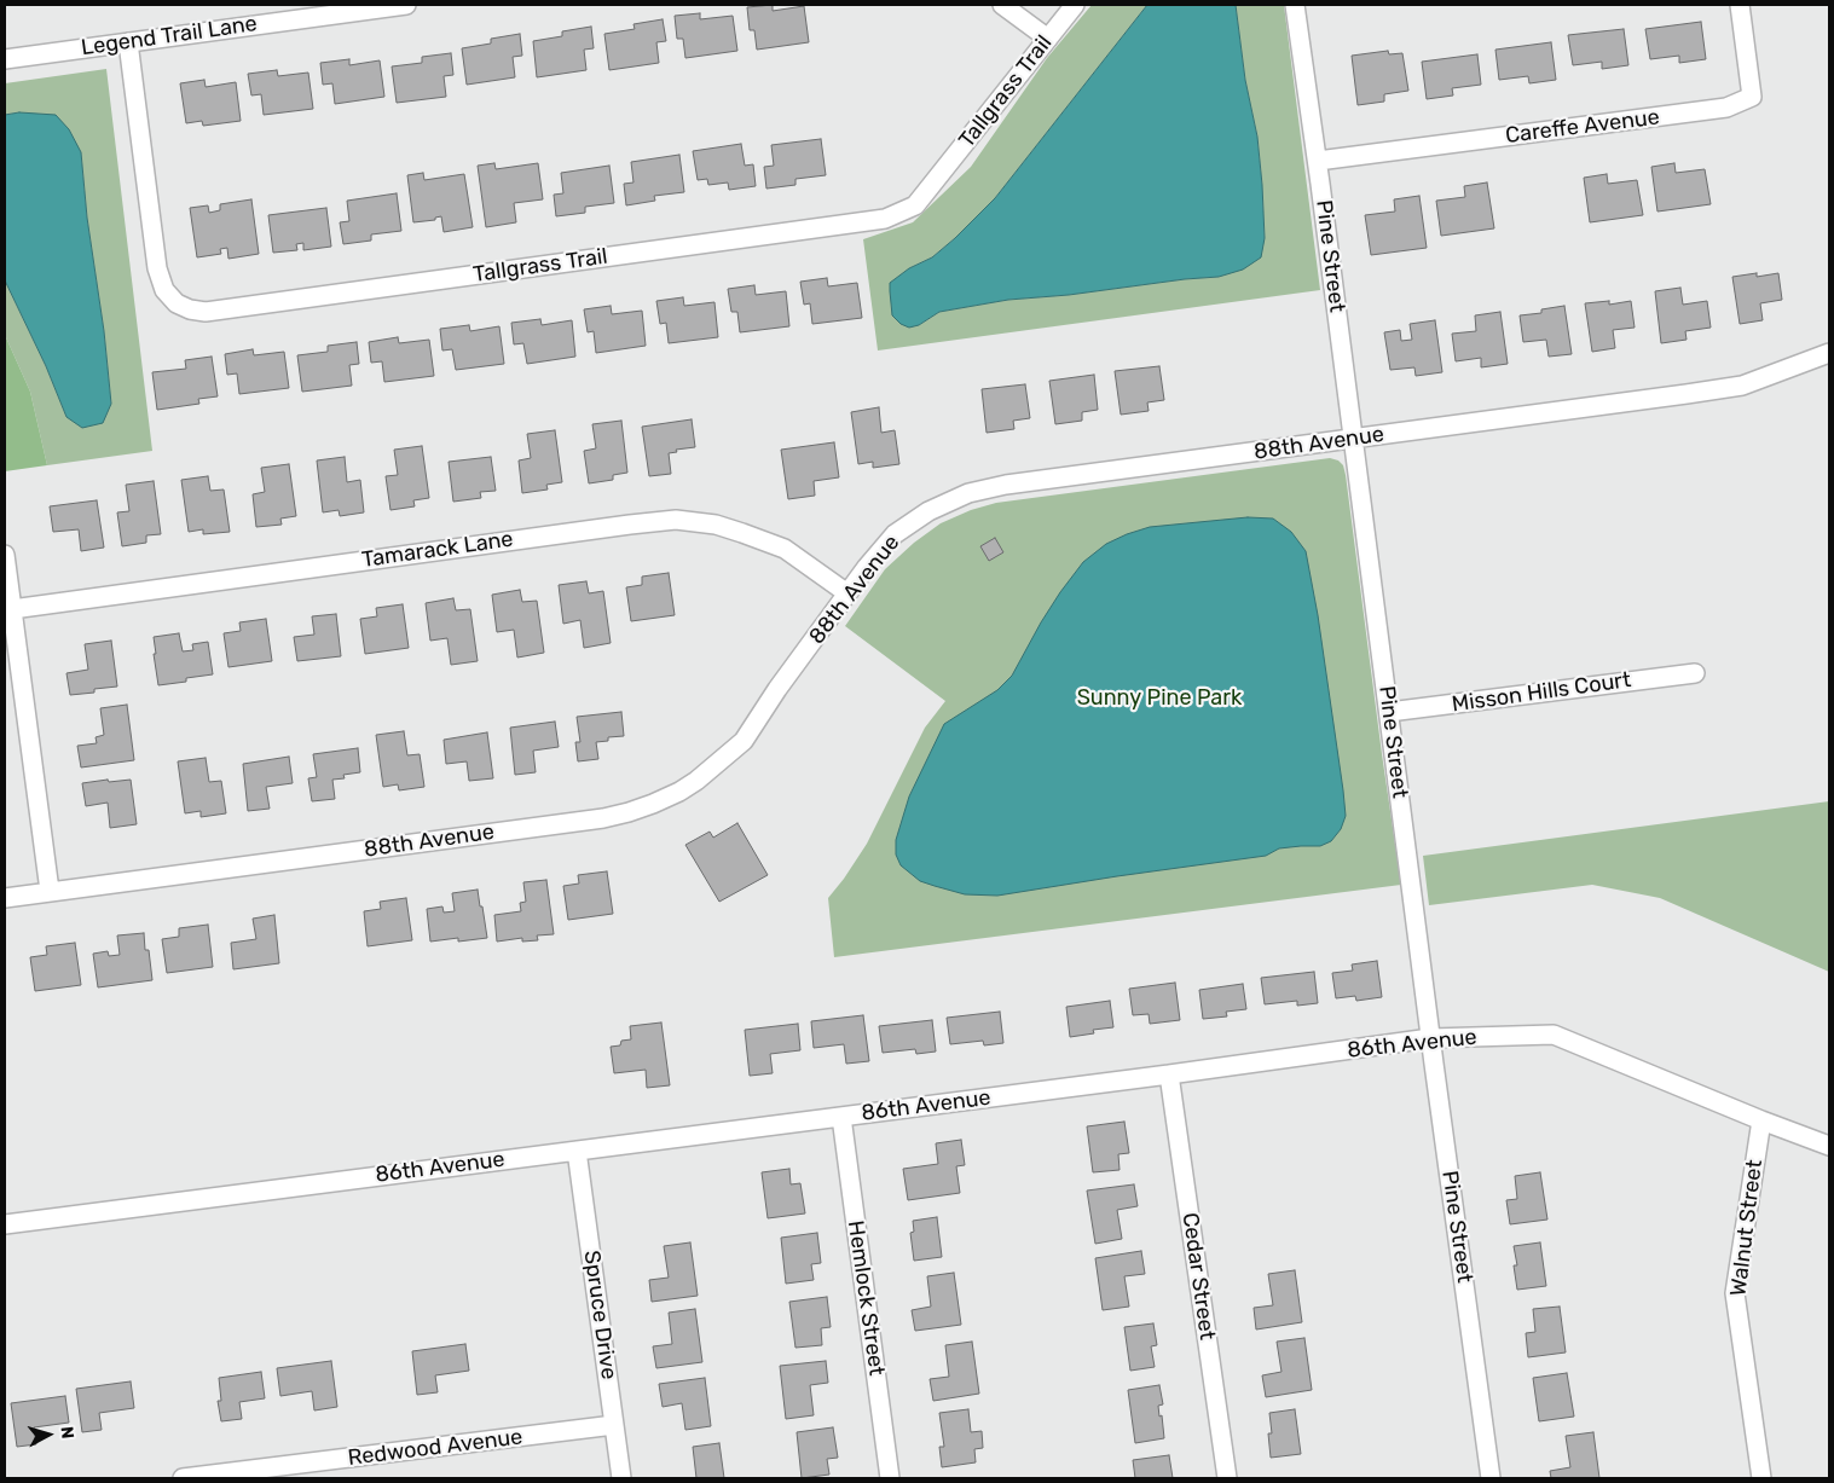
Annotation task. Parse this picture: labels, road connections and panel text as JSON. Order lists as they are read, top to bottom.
{
  "streets": {
    "street": [
      "Legend Trail Lane",
      "Tallgrass Trail",
      "Careffe Avenue",
      "Pine Street",
      "88th Avenue",
      "Tamarack Lane",
      "Misson Hills Court",
      "86th Avenue",
      "Walnut Street",
      "Cedar Street",
      "Hemlock Street",
      "Spruce Drive",
      "Redwood Avenue"
    ]
  },
  "crossings": [
    ["Legend Trail Lane", "Tallgrass Trail"],
    ["Careffe Avenue", "Pine Street"],
    ["Pine Street", "88th Avenue"],
    ["Pine Street", "Misson Hills Court"],
    ["Pine Street", "86th Avenue"],
    ["88th Avenue", "Tamarack Lane"],
    ["86th Avenue", "Walnut Street"],
    ["86th Avenue", "Cedar Street"],
    ["86th Avenue", "Hemlock Street"],
    ["86th Avenue", "Spruce Drive"],
    ["Spruce Drive", "Redwood Avenue"]
  ],
  "parks": ["Sunny Pine Park"],
  "north": "right"
}
